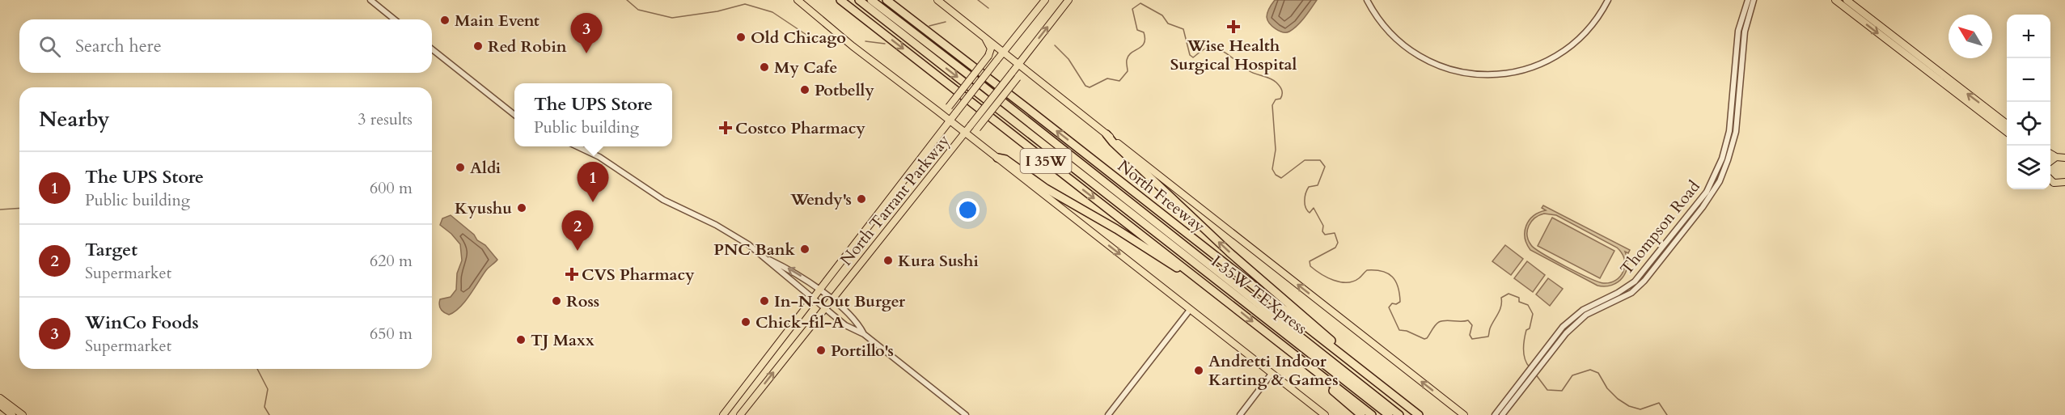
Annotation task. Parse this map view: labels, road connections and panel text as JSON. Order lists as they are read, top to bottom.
{
  "streets": {
    "highway": ["I 35W", "North Freeway", "I 35W TEXpress"],
    "main road": ["North Tarrant Parkway"],
    "street": ["Thompson Road"]
  },
  "crossings": [
    ["North Freeway", "North Tarrant Parkway"]
  ],
  "places": {
    "other": [
      "Main Event",
      "Old Chicago",
      "Red Robin",
      "My Cafe",
      "Potbelly",
      "Aldi",
      "Wendy's",
      "Kyushu",
      "PNC Bank",
      "Kura Sushi",
      "Ross",
      "In-N-Out Burger",
      "Chick-fil-A",
      "TJ Maxx",
      "Portillo's",
      "Andretti Indoor Karting & Games"
    ],
    "health": ["Wise Health Surgical Hospital", "Costco Pharmacy", "CVS Pharmacy"]
  },
  "north": "top left",
  "page": {
    "pins": ["3", "1", "2"],
    "map_buttons": ["+", "−"],
    "search": "Search here",
    "popup": ["The UPS Store", "Public building"],
    "heading": ["Nearby", "3 results"],
    "list": [
      {
        "mark": "1",
        "name": "The UPS Store",
        "note": "Public building",
        "value": "600 m"
      },
      {
        "mark": "2",
        "name": "Target",
        "note": "Supermarket",
        "value": "620 m"
      },
      {
        "mark": "3",
        "name": "WinCo Foods",
        "note": "Supermarket",
        "value": "650 m"
      }
    ]
  }
}
